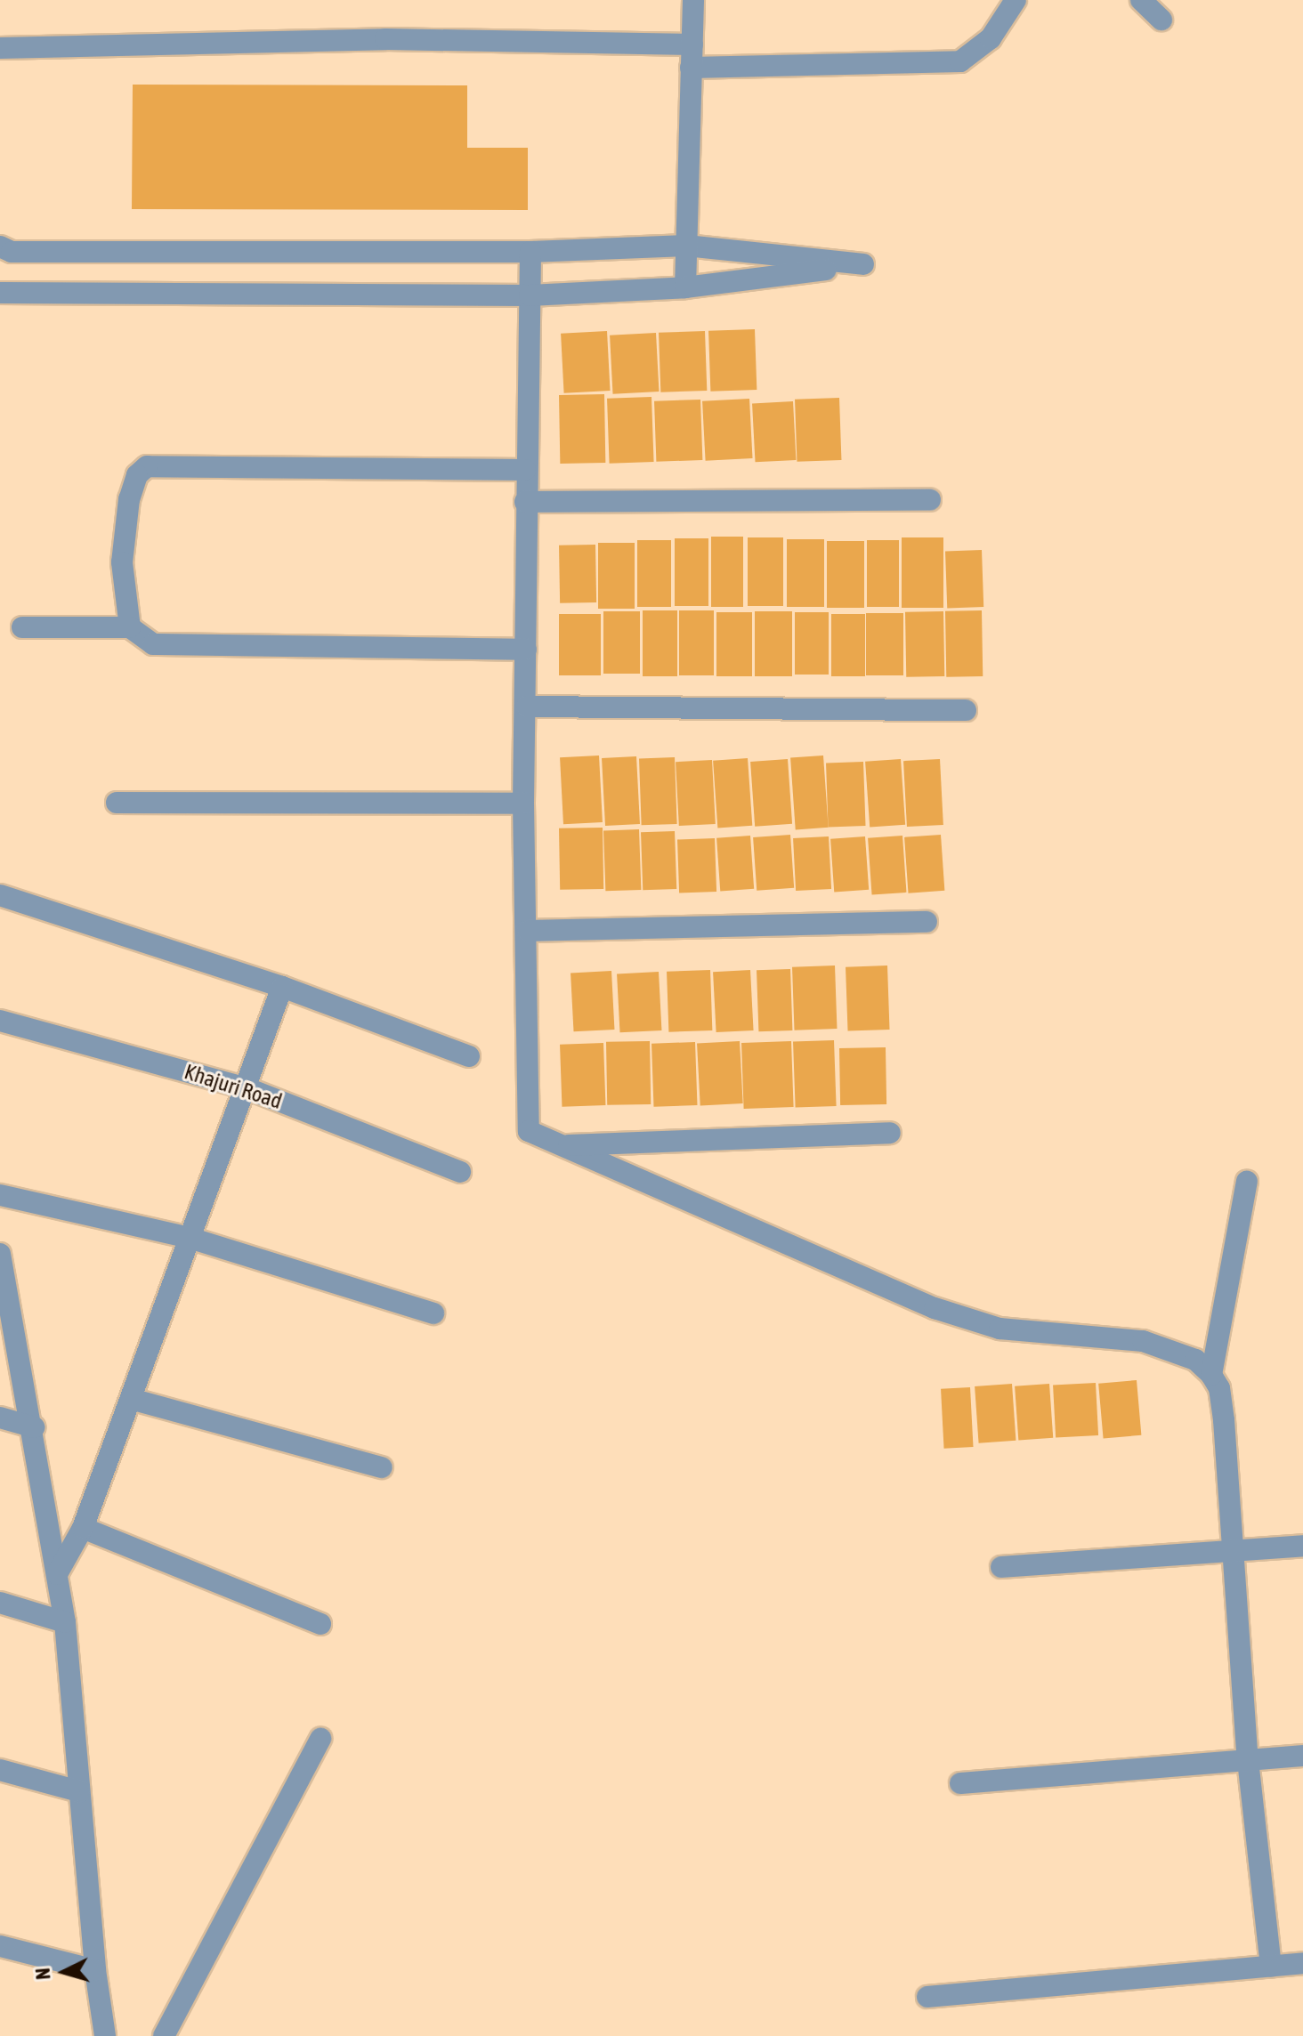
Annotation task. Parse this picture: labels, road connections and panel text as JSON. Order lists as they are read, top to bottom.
{
  "streets": {
    "street": ["Khajuri Road"]
  },
  "north": "left"
}
